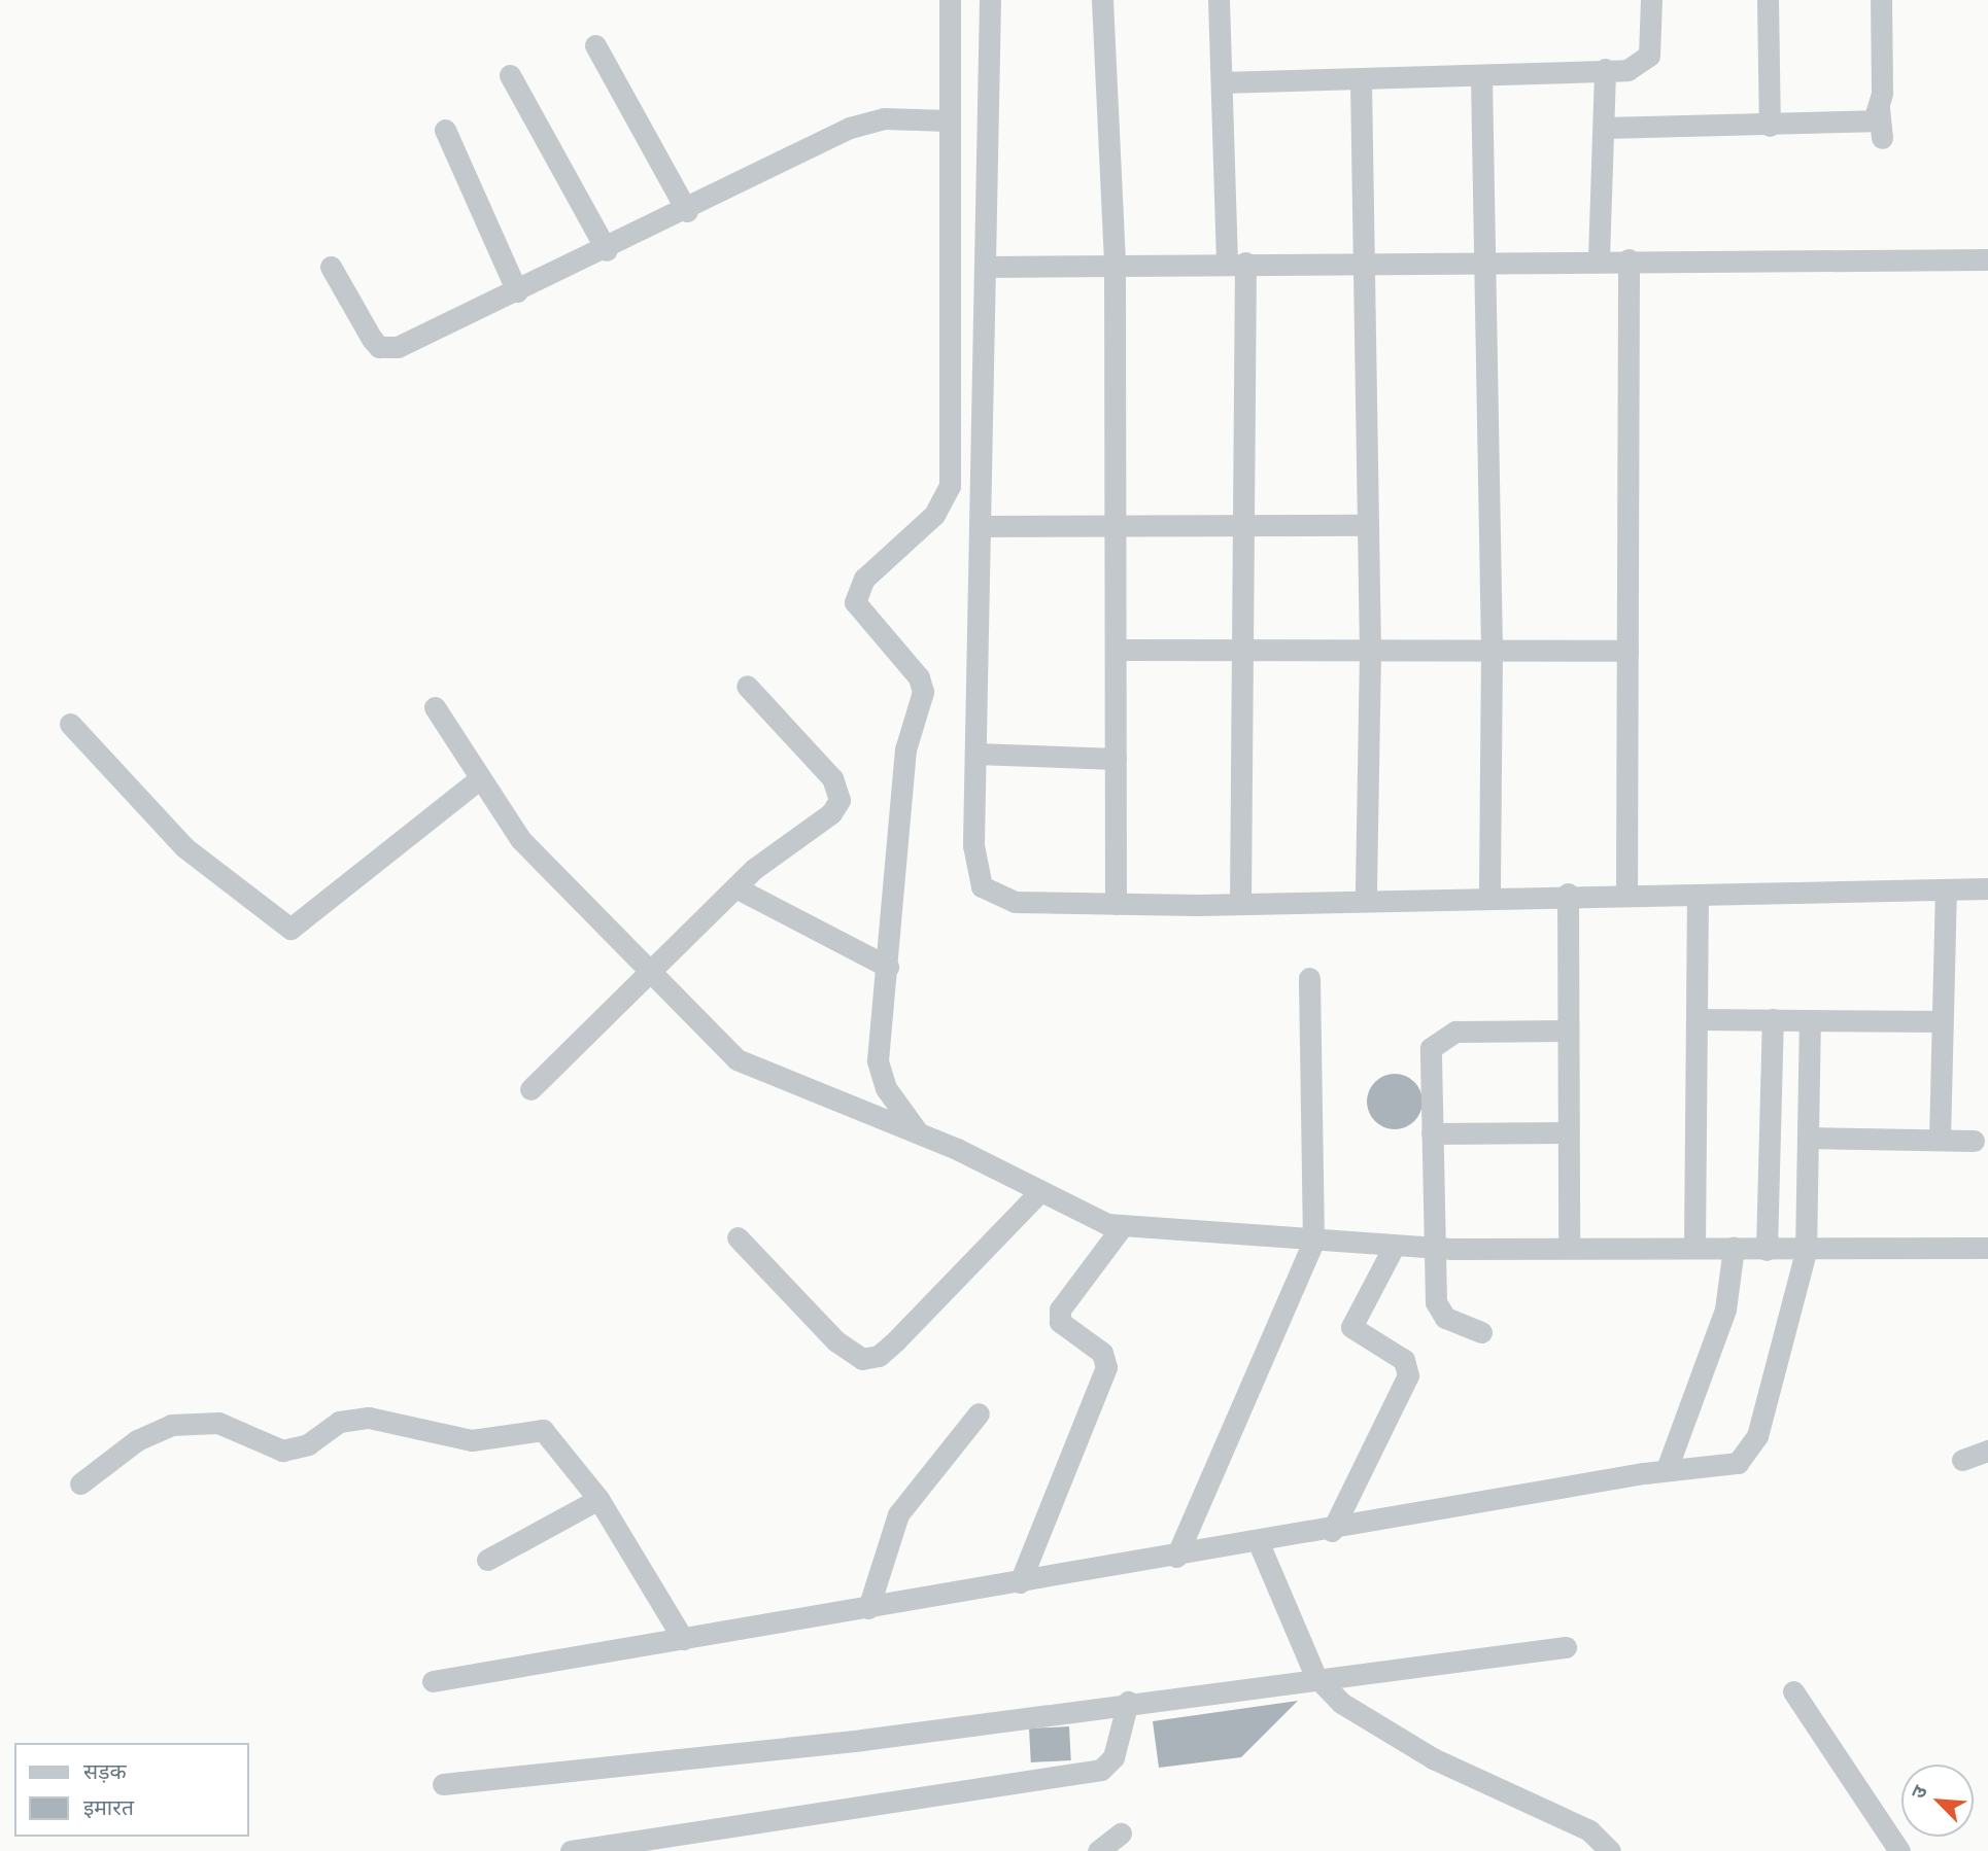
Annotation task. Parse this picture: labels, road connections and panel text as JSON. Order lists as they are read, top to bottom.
{
  "legend": ["सड़क", "इमारत"],
  "north": "top left"
}
